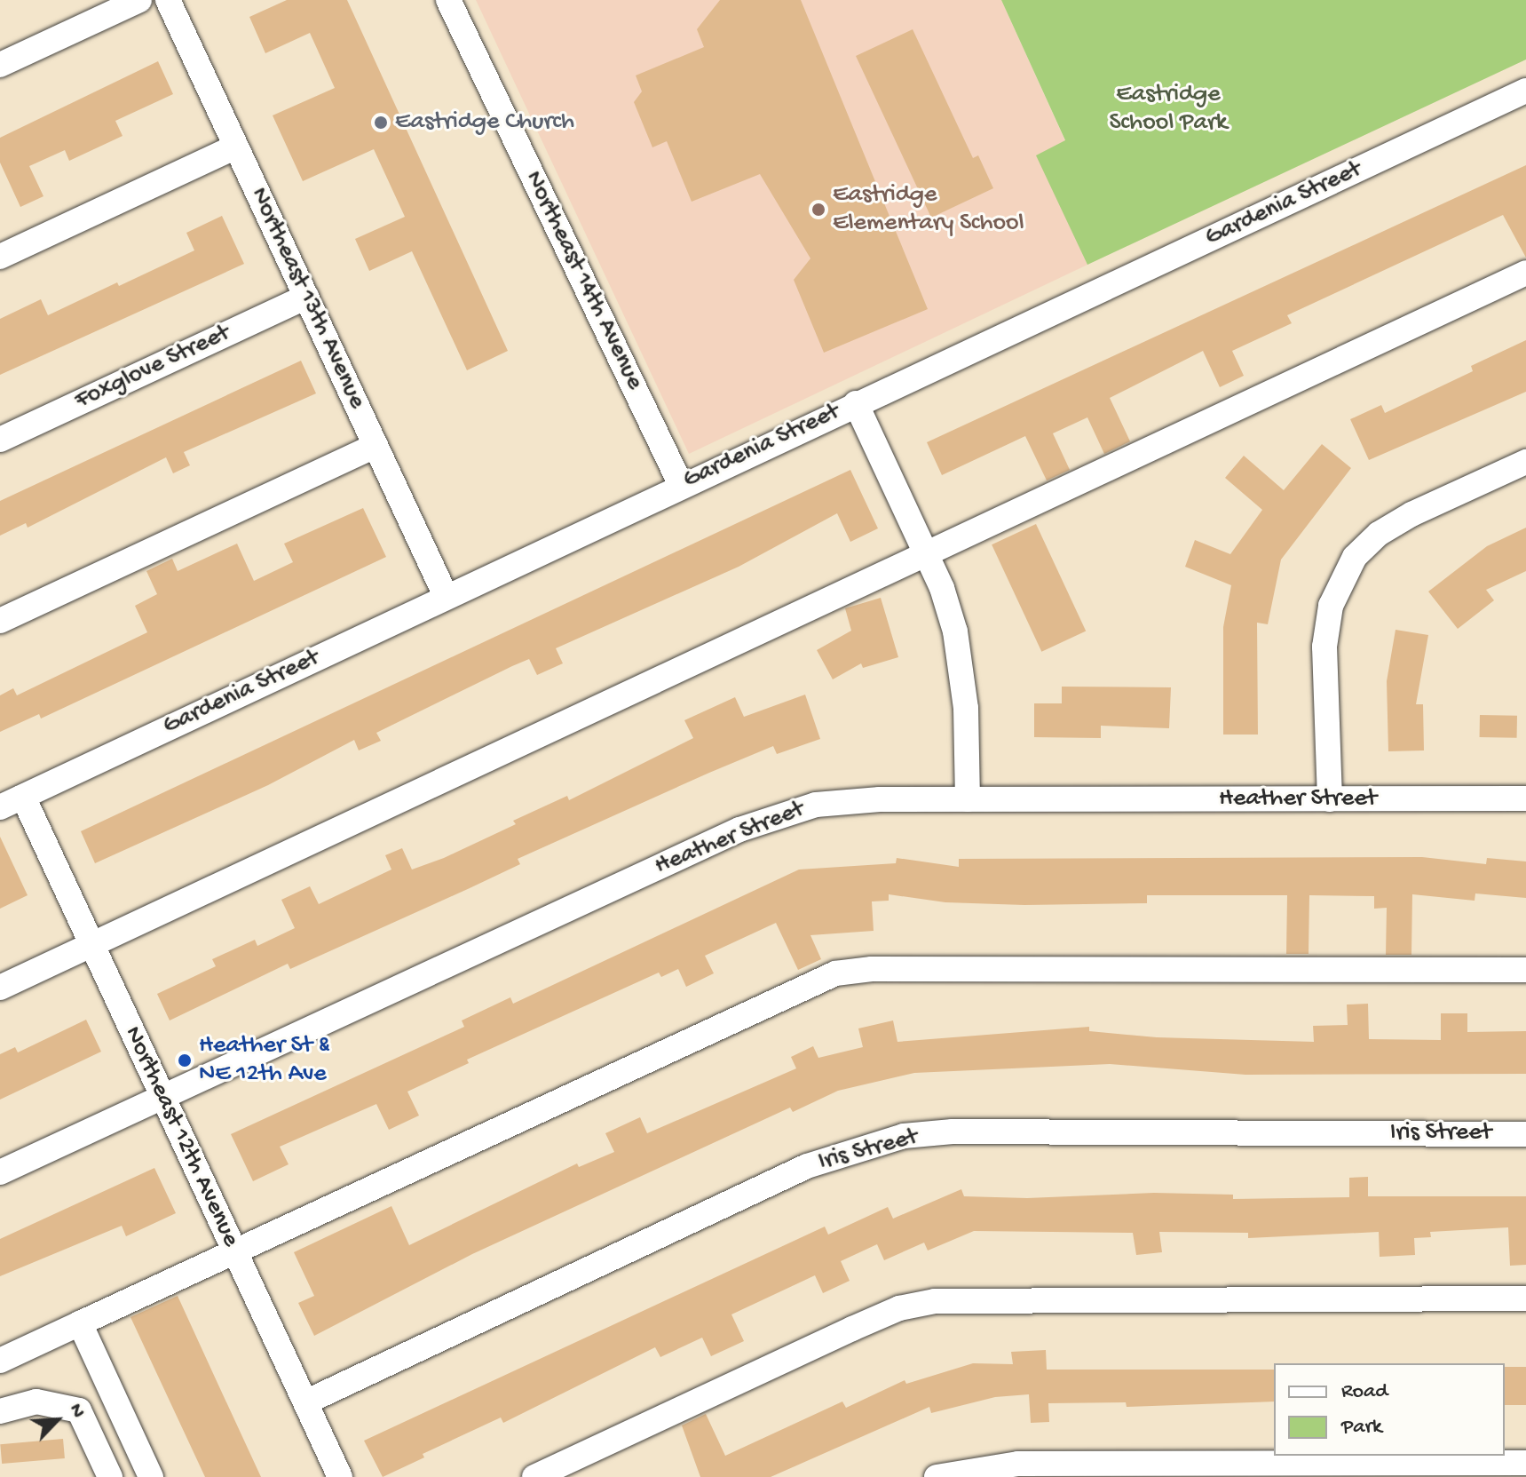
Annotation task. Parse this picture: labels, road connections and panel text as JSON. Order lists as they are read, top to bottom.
{
  "streets": {
    "street": [
      "Gardenia Street",
      "Northeast 14th Avenue",
      "Northeast 13th Avenue",
      "Foxglove Street",
      "Heather Street",
      "Iris Street",
      "Northeast 12th Avenue"
    ]
  },
  "crossings": [
    ["Gardenia Street", "Northeast 14th Avenue"],
    ["Gardenia Street", "Northeast 13th Avenue"],
    ["Gardenia Street", "Northeast 12th Avenue"],
    ["Northeast 13th Avenue", "Foxglove Street"],
    ["Heather Street", "Northeast 12th Avenue"],
    ["Iris Street", "Northeast 12th Avenue"]
  ],
  "parks": ["Eastridge School Park"],
  "places": ["Eastridge Church", "Eastridge Elementary School", "Heather St & NE 12th Ave"],
  "legend": ["Road", "Park"],
  "north": "top right"
}
